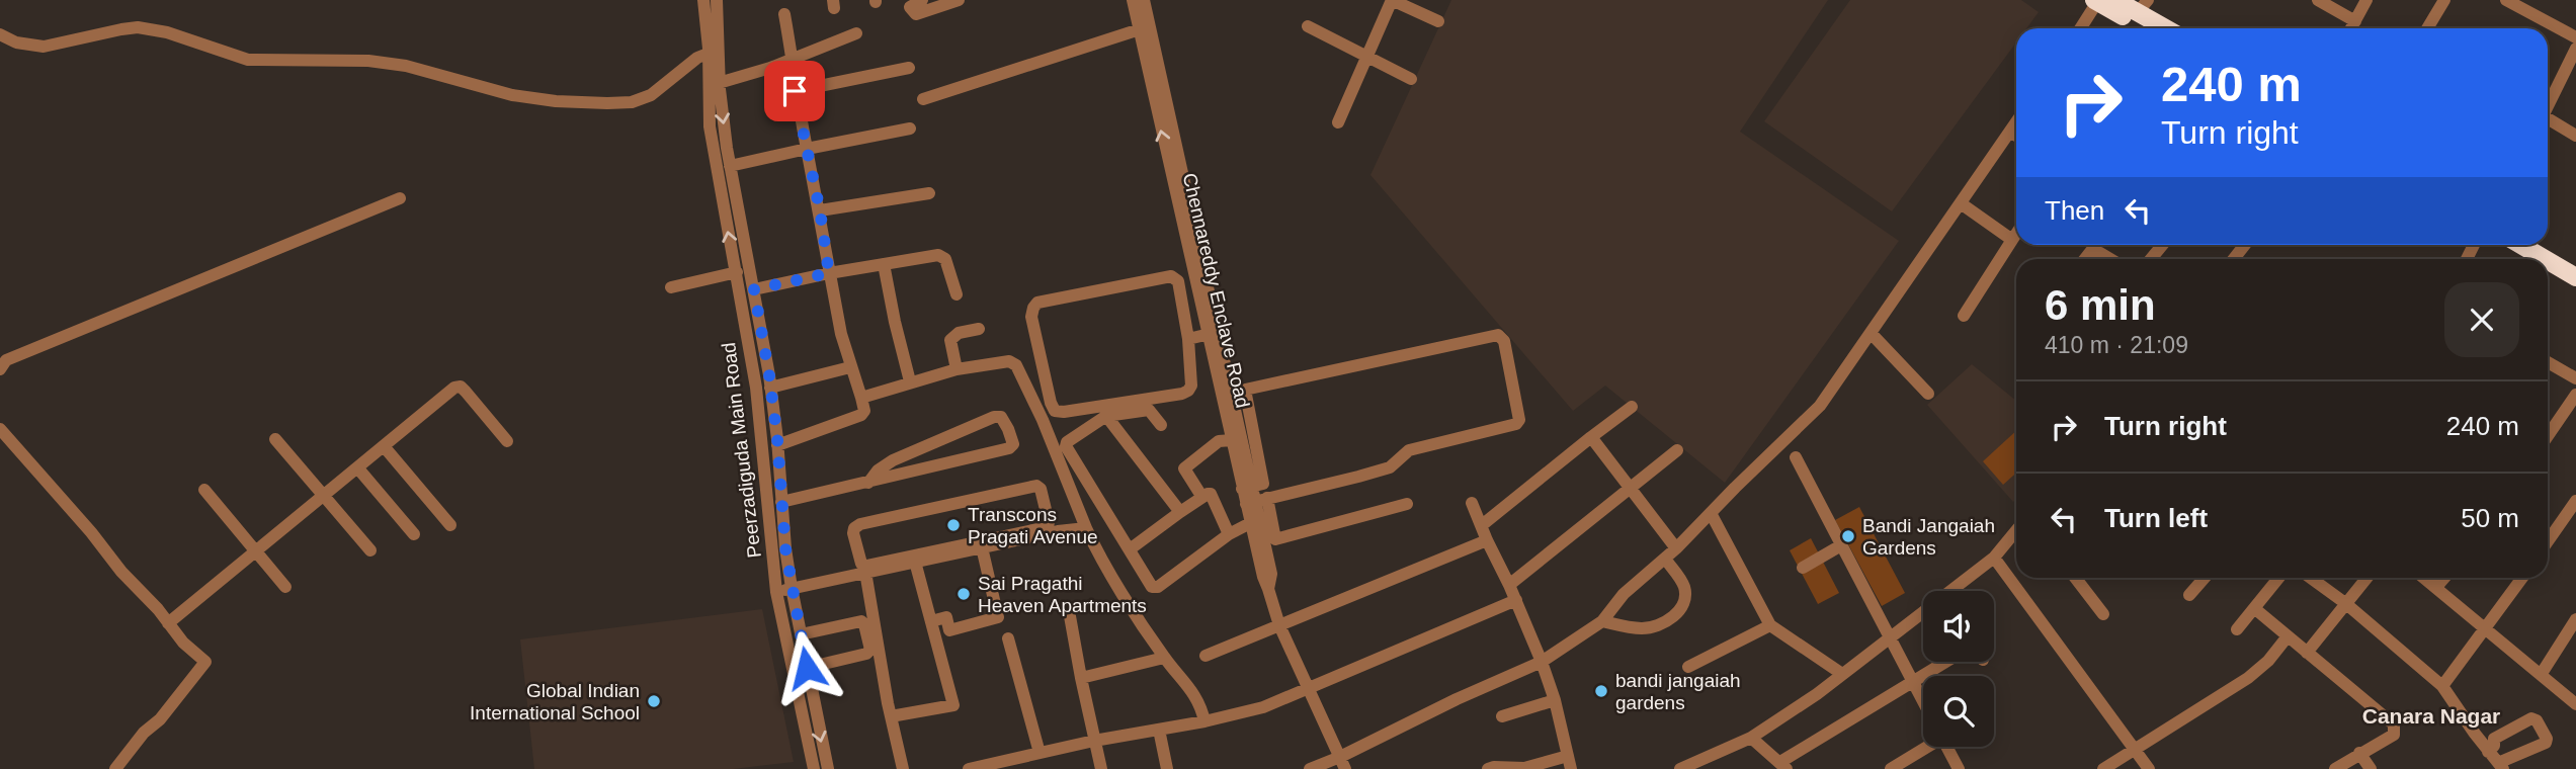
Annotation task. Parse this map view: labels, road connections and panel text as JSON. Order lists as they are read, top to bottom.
{
  "streets": {
    "street": ["Chennareddy Enclave Road", "Peerzadiguda Main Road"]
  },
  "districts": ["Canara Nagar"],
  "places": [
    "Transcons Pragati Avenue",
    "Bandi Jangaiah Gardens",
    "Sai Pragathi Heaven Apartments",
    "bandi jangaiah gardens",
    "Global Indian International School"
  ],
  "page": {
    "turn": ["240 m", "Turn right"],
    "then": "Then",
    "heading": ["6 min", "410 m · 21:09"],
    "list": [
      {
        "name": "Turn right",
        "value": "240 m"
      },
      {
        "name": "Turn left",
        "value": "50 m"
      }
    ]
  }
}
